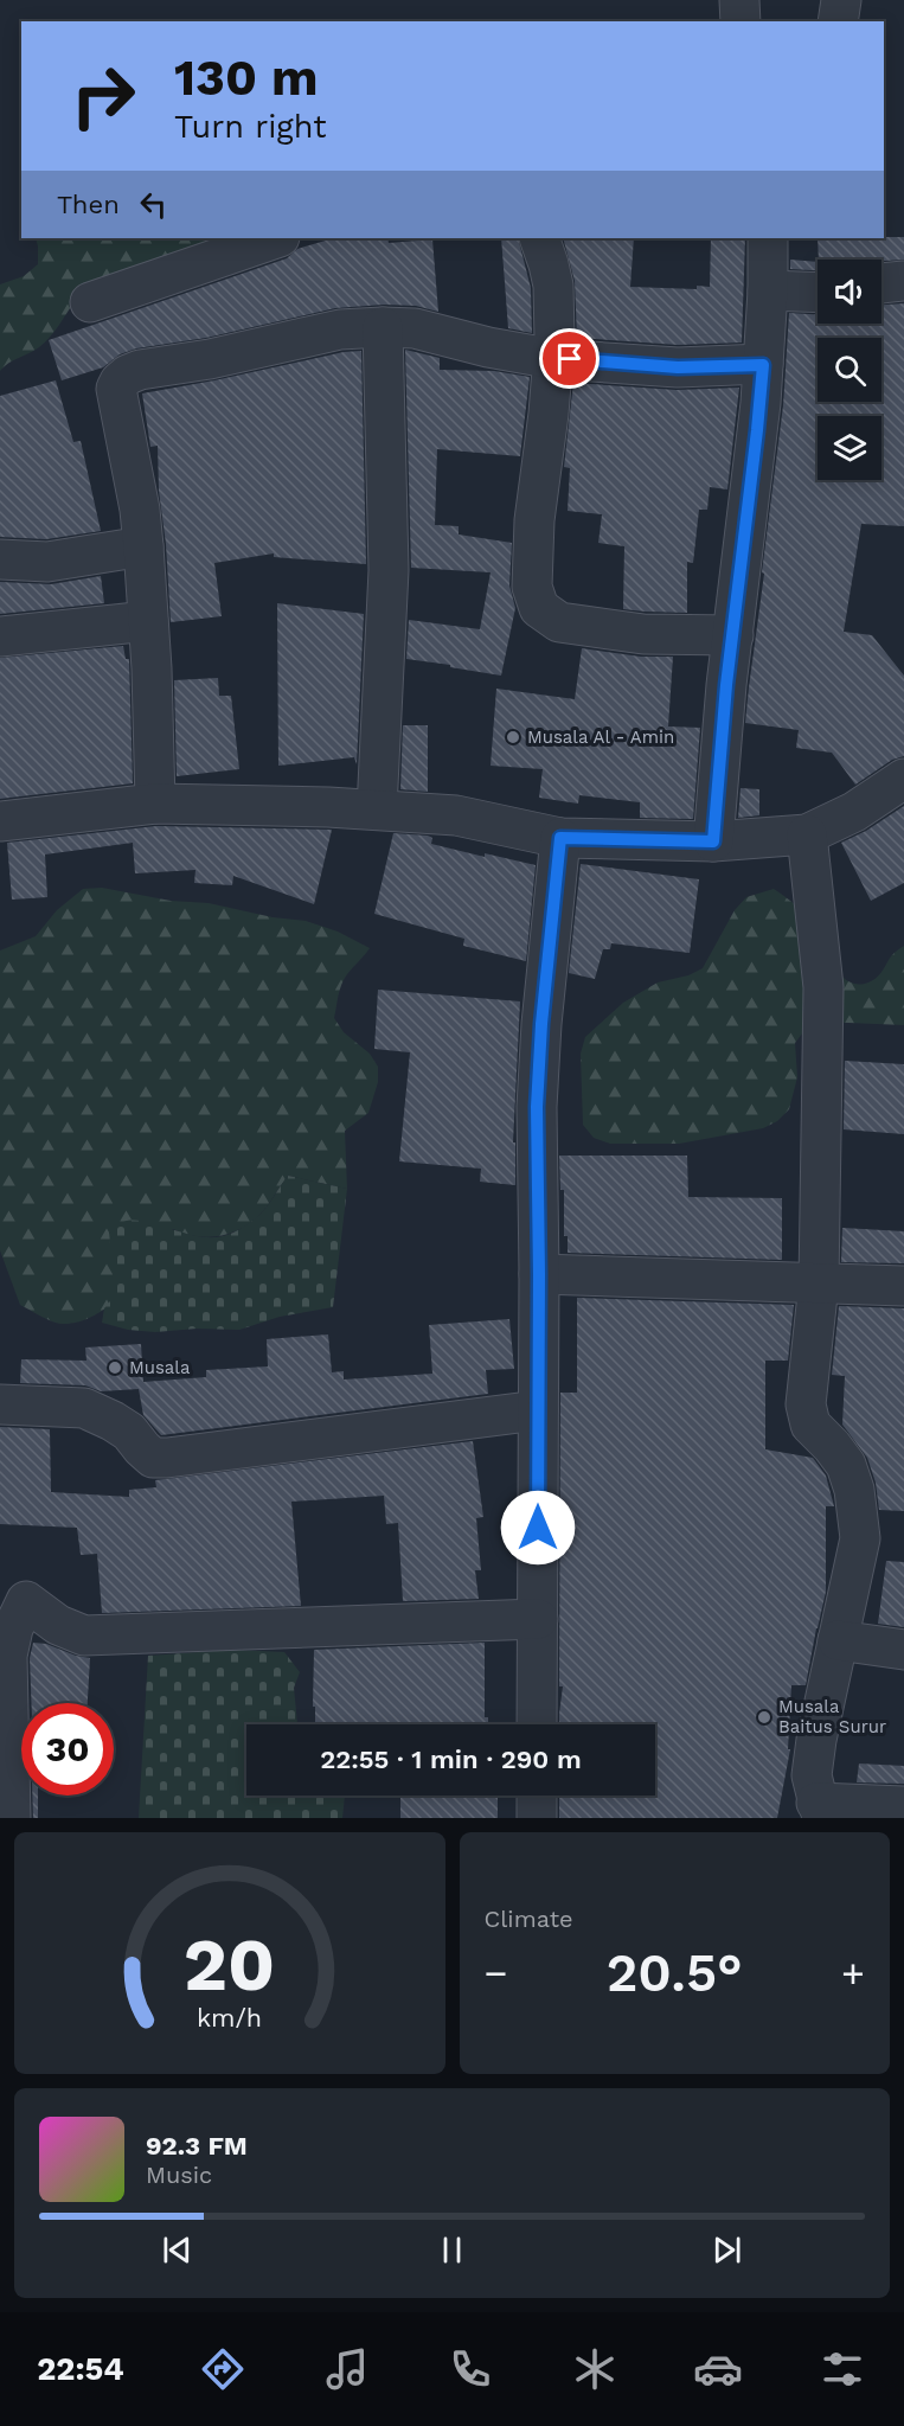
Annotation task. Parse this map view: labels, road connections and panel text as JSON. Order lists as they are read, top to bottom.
{
  "places": ["Musala Al - Amin", "Musala", "Musala Baitus Surur"],
  "page": {
    "turn": ["130 m", "Turn right"],
    "then": "Then",
    "limit": "30",
    "trip": "22:55 · 1 min · 290 m",
    "tile": "Climate",
    "heat": ["−", "20.5°", "+"],
    "song": ["92.3 FM", "Music"],
    "tabs": "22:54",
    "gauge": ["20", "km/h"]
  }
}
